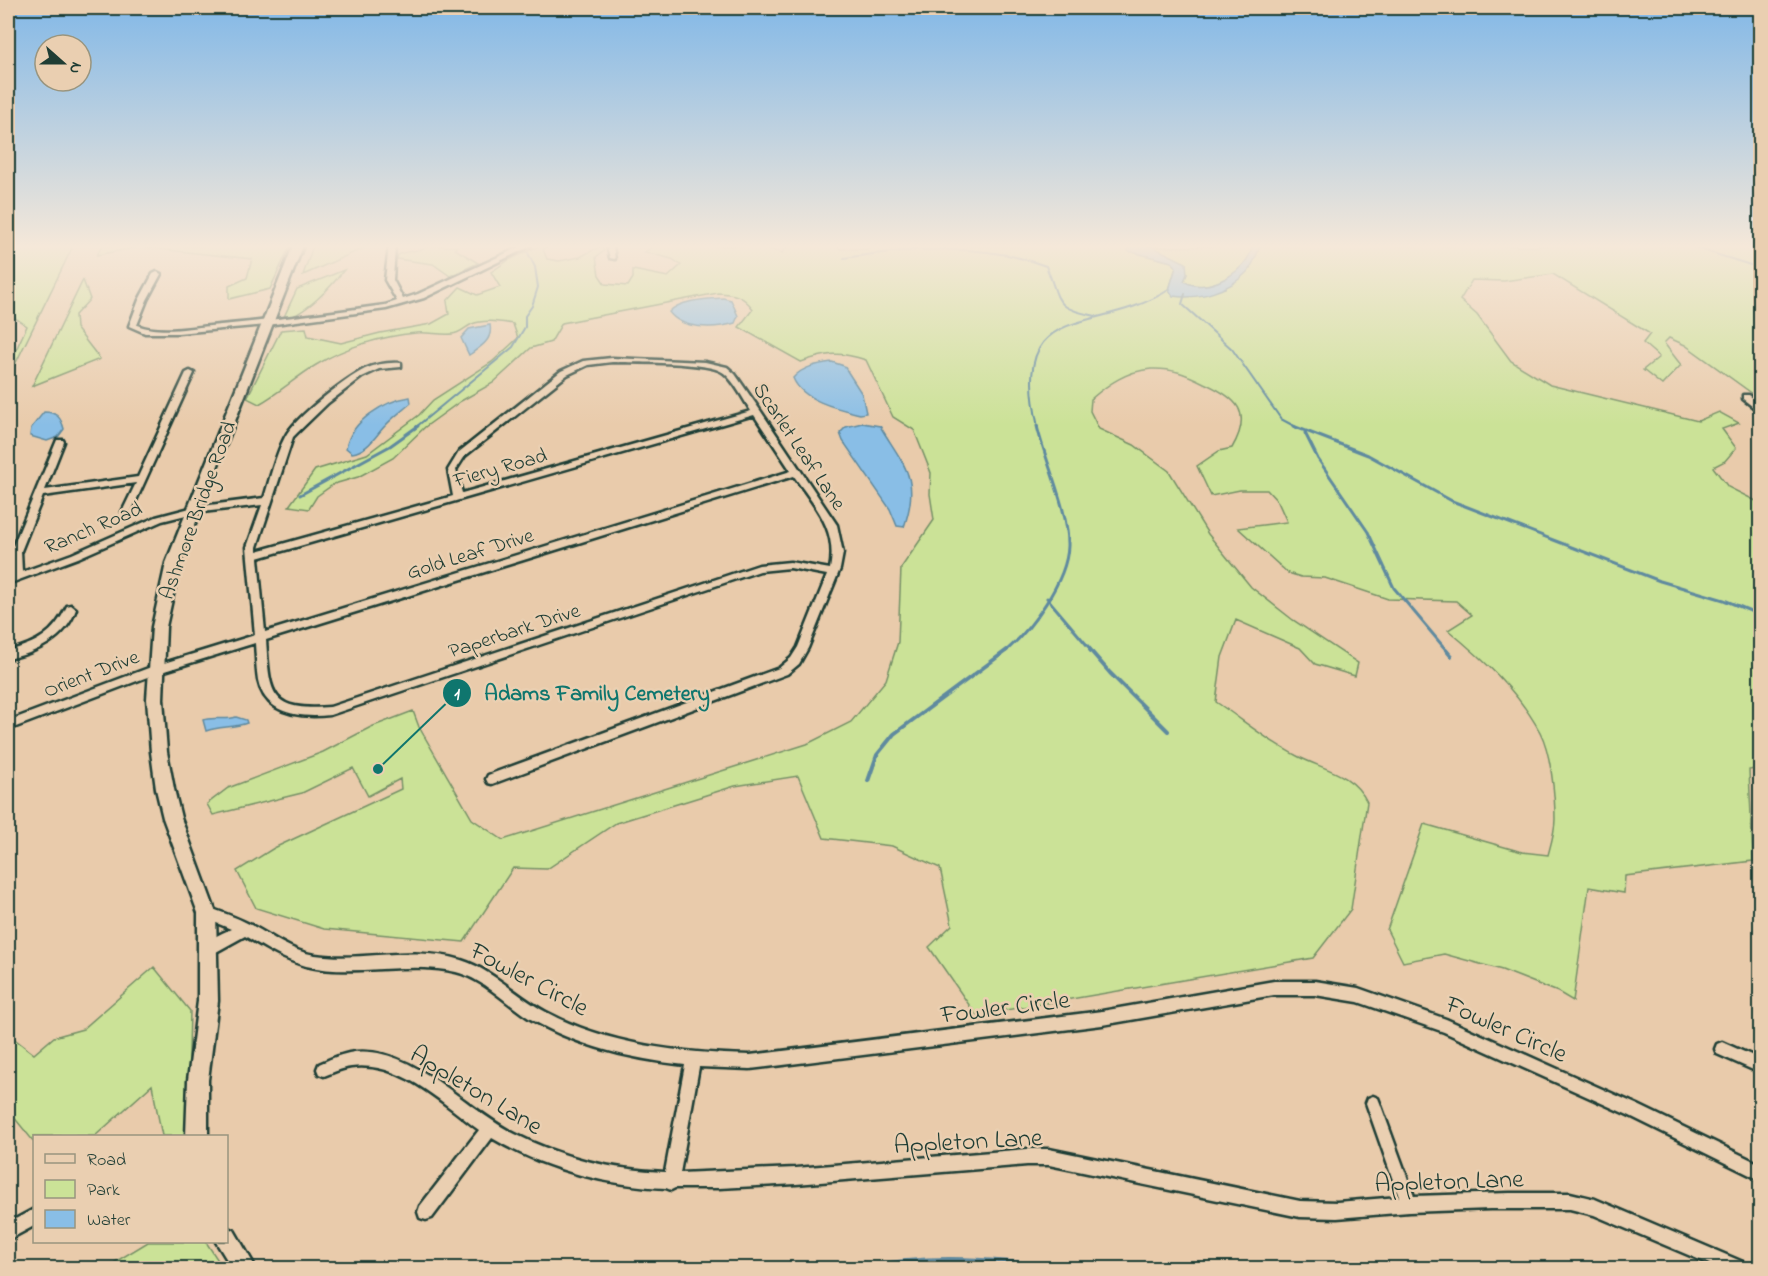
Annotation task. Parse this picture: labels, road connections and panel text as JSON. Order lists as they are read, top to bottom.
{
  "streets": {
    "main road": ["Ashmore Bridge Road"],
    "street": [
      "Scarlet Leaf Lane",
      "Fiery Road",
      "Ranch Road",
      "Gold Leaf Drive",
      "Paperbark Drive",
      "Orient Drive",
      "Fowler Circle",
      "Appleton Lane"
    ]
  },
  "crossings": [
    ["Scarlet Leaf Lane", "Fiery Road"],
    ["Scarlet Leaf Lane", "Gold Leaf Drive"],
    ["Scarlet Leaf Lane", "Paperbark Drive"],
    ["Fiery Road", "Paperbark Drive"],
    ["Ashmore Bridge Road", "Ranch Road"],
    ["Ashmore Bridge Road", "Gold Leaf Drive"],
    ["Ashmore Bridge Road", "Orient Drive"],
    ["Ashmore Bridge Road", "Fowler Circle"],
    ["Ranch Road", "Paperbark Drive"],
    ["Gold Leaf Drive", "Paperbark Drive"],
    ["Gold Leaf Drive", "Orient Drive"]
  ],
  "places": ["Adams Family Cemetery"],
  "legend": ["Road", "Park", "Water"],
  "north": "right"
}
